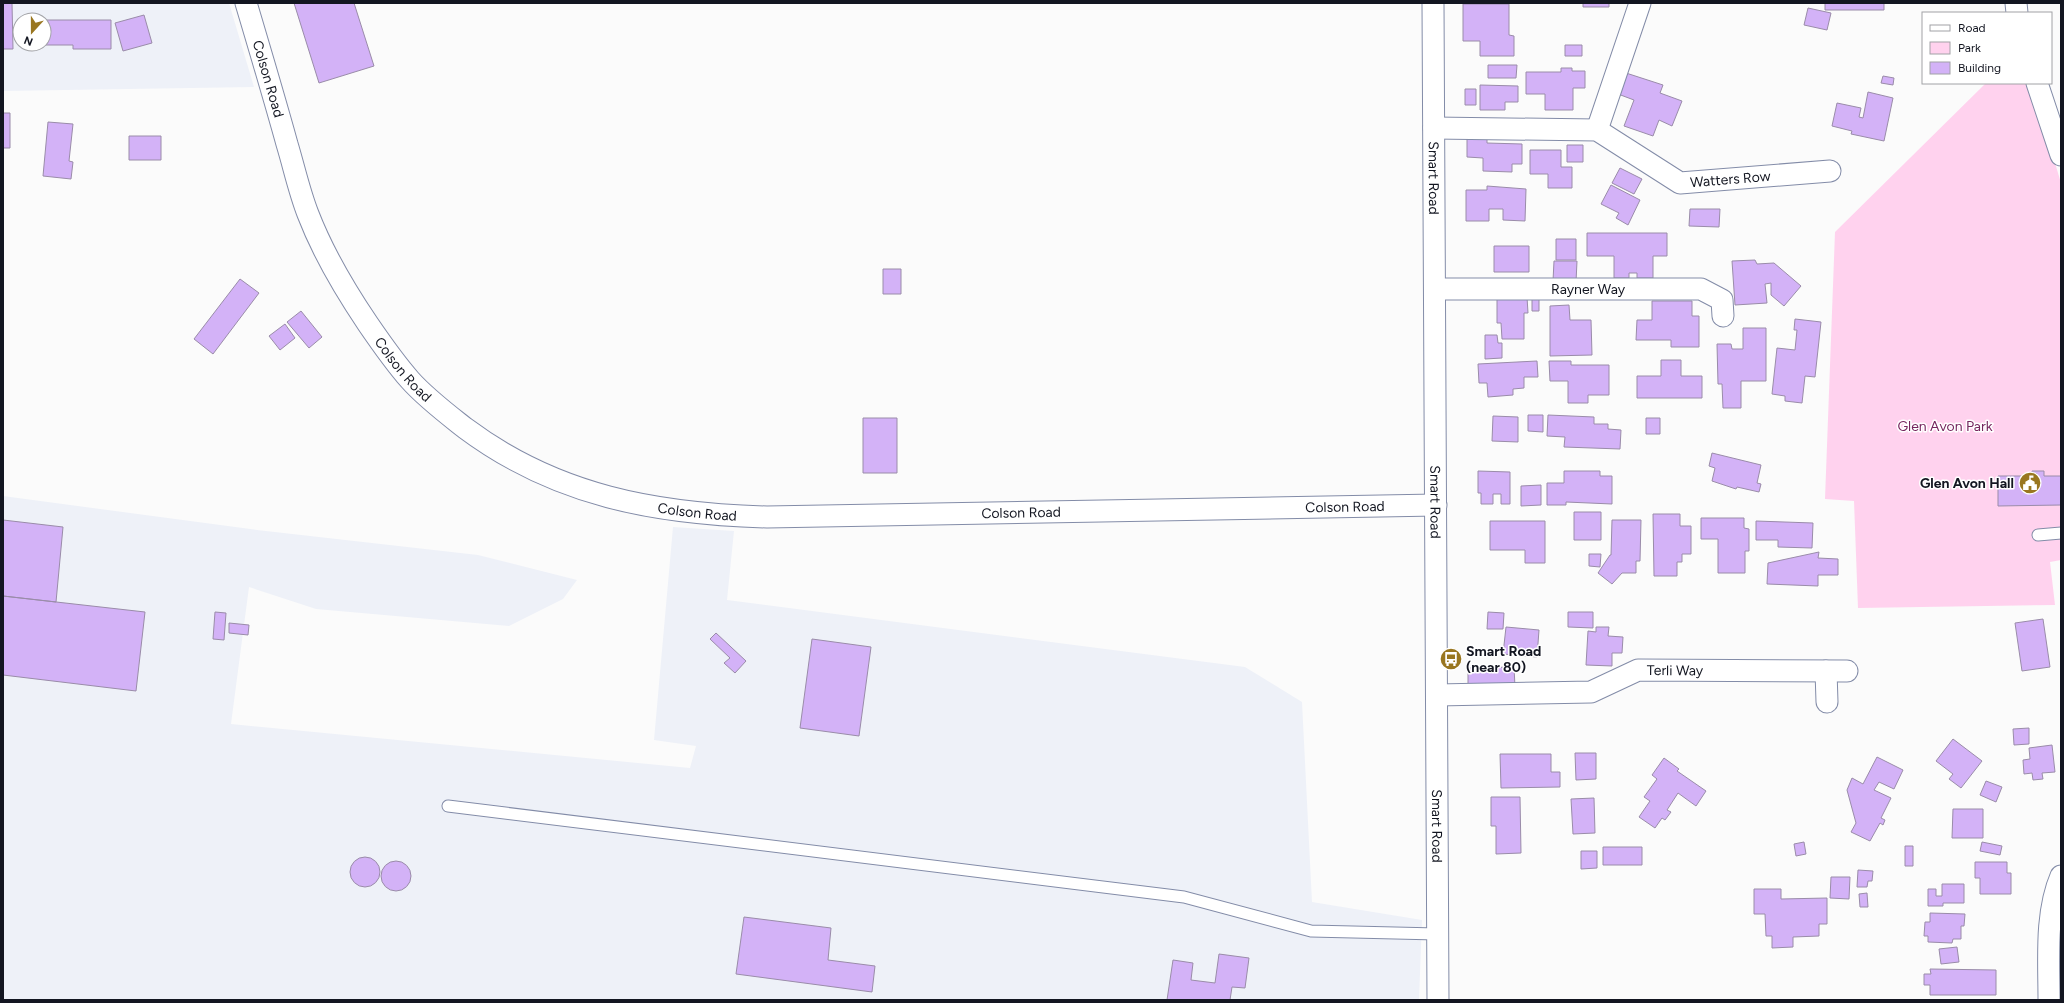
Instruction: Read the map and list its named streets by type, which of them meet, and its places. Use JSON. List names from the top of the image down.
{
  "streets": {
    "street": [
      "Colson Road",
      "Smart Road",
      "Watters Row",
      "Rayner Way",
      "Terli Way"
    ]
  },
  "crossings": [
    ["Colson Road", "Smart Road"],
    ["Smart Road", "Rayner Way"],
    ["Smart Road", "Terli Way"]
  ],
  "parks": ["Glen Avon Park"],
  "places": {
    "public building": ["Glen Avon Hall"],
    "bus stop": ["Smart Road (near 80)"]
  },
  "legend": ["Road", "Park", "Building"],
  "north": "bottom"
}
